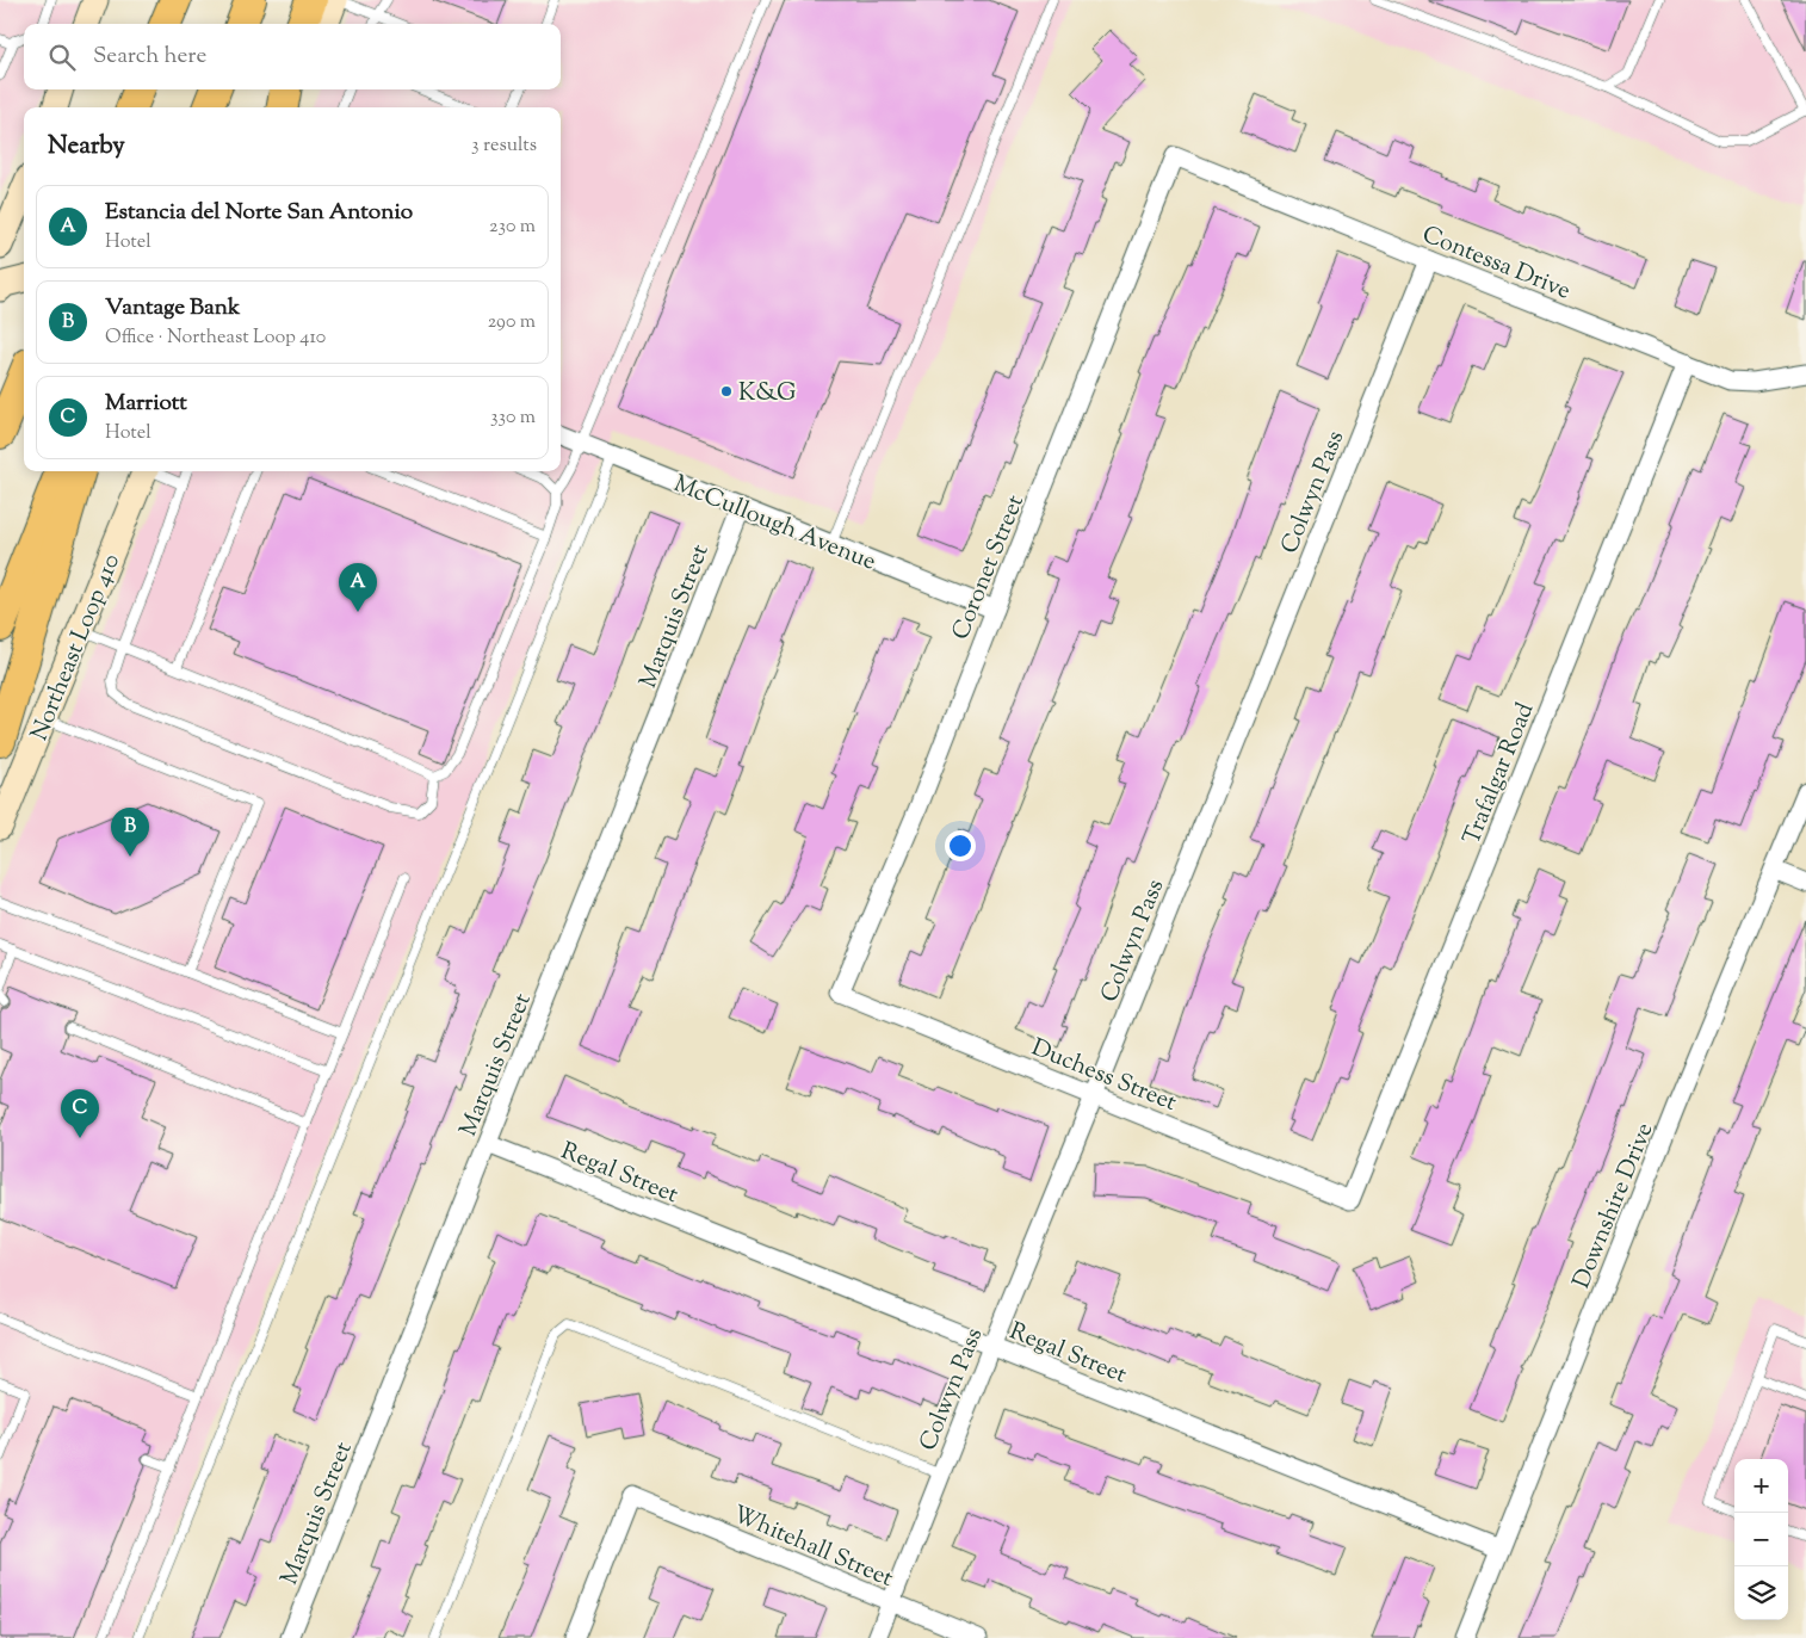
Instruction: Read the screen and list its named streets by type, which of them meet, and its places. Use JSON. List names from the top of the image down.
{
  "streets": {
    "main road": ["Northeast Loop 410"],
    "street": [
      "Contessa Drive",
      "Colwyn Pass",
      "McCullough Avenue",
      "Coronet Street",
      "Marquis Street",
      "Trafalgar Road",
      "Duchess Street",
      "Regal Street",
      "Downshire Drive",
      "Whitehall Street"
    ]
  },
  "crossings": [
    ["Contessa Drive", "Colwyn Pass"],
    ["Contessa Drive", "Coronet Street"],
    ["Contessa Drive", "Trafalgar Road"],
    ["Colwyn Pass", "Duchess Street"],
    ["Colwyn Pass", "Regal Street"],
    ["Colwyn Pass", "Whitehall Street"],
    ["McCullough Avenue", "Coronet Street"],
    ["McCullough Avenue", "Marquis Street"],
    ["Coronet Street", "Duchess Street"],
    ["Marquis Street", "Regal Street"],
    ["Trafalgar Road", "Duchess Street"],
    ["Regal Street", "Downshire Drive"]
  ],
  "places": ["K&G"],
  "page": {
    "search": "Search here",
    "heading": ["Nearby", "3 results"],
    "list": [
      {
        "mark": "A",
        "name": "Estancia del Norte San Antonio",
        "note": "Hotel",
        "value": "230 m"
      },
      {
        "mark": "B",
        "name": "Vantage Bank",
        "note": "Office · Northeast Loop 410",
        "value": "290 m"
      },
      {
        "mark": "C",
        "name": "Marriott",
        "note": "Hotel",
        "value": "330 m"
      }
    ],
    "pins": ["A", "B", "C"],
    "map_buttons": ["+", "−"]
  }
}
